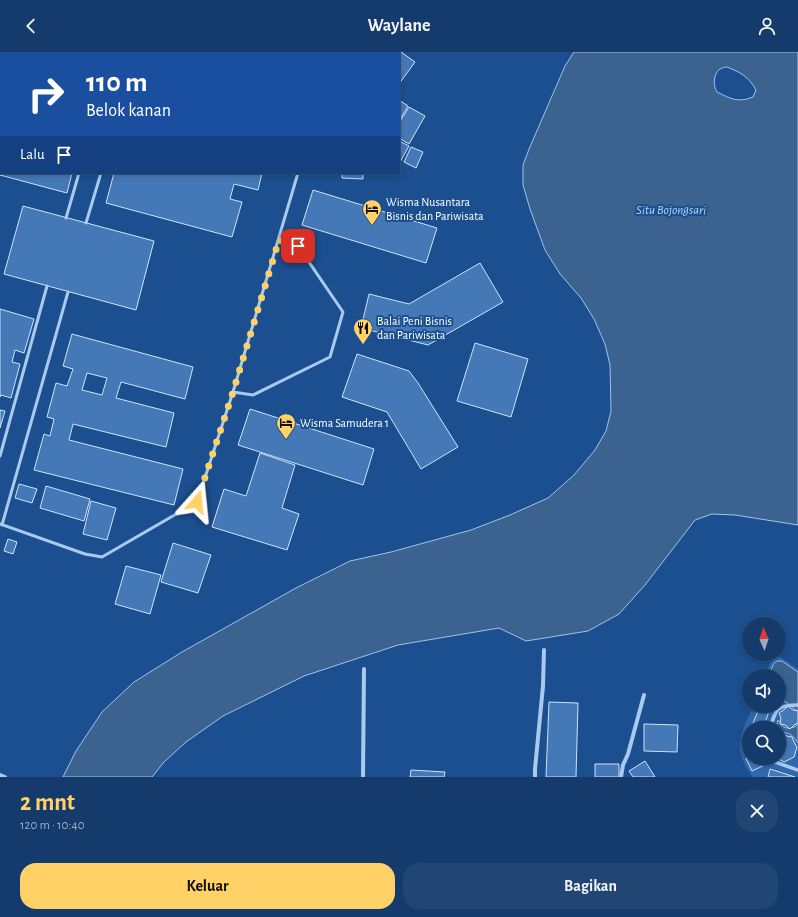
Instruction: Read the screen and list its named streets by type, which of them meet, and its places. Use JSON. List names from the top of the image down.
{
  "water": ["Situ Bojongsari"],
  "places": {
    "hotel": ["Wisma Nusantara Bisnis dan Pariwisata", "Wisma Samudera 1"],
    "restaurant": ["Balai Peni Bisnis dan Pariwisata"]
  },
  "north": "top",
  "page": {
    "header": "Waylane",
    "turn": ["110 m", "Belok kanan"],
    "then": "Lalu",
    "heading": ["2 mnt", "120 m · 10:40"],
    "buttons": ["Keluar", "Bagikan"]
  }
}
